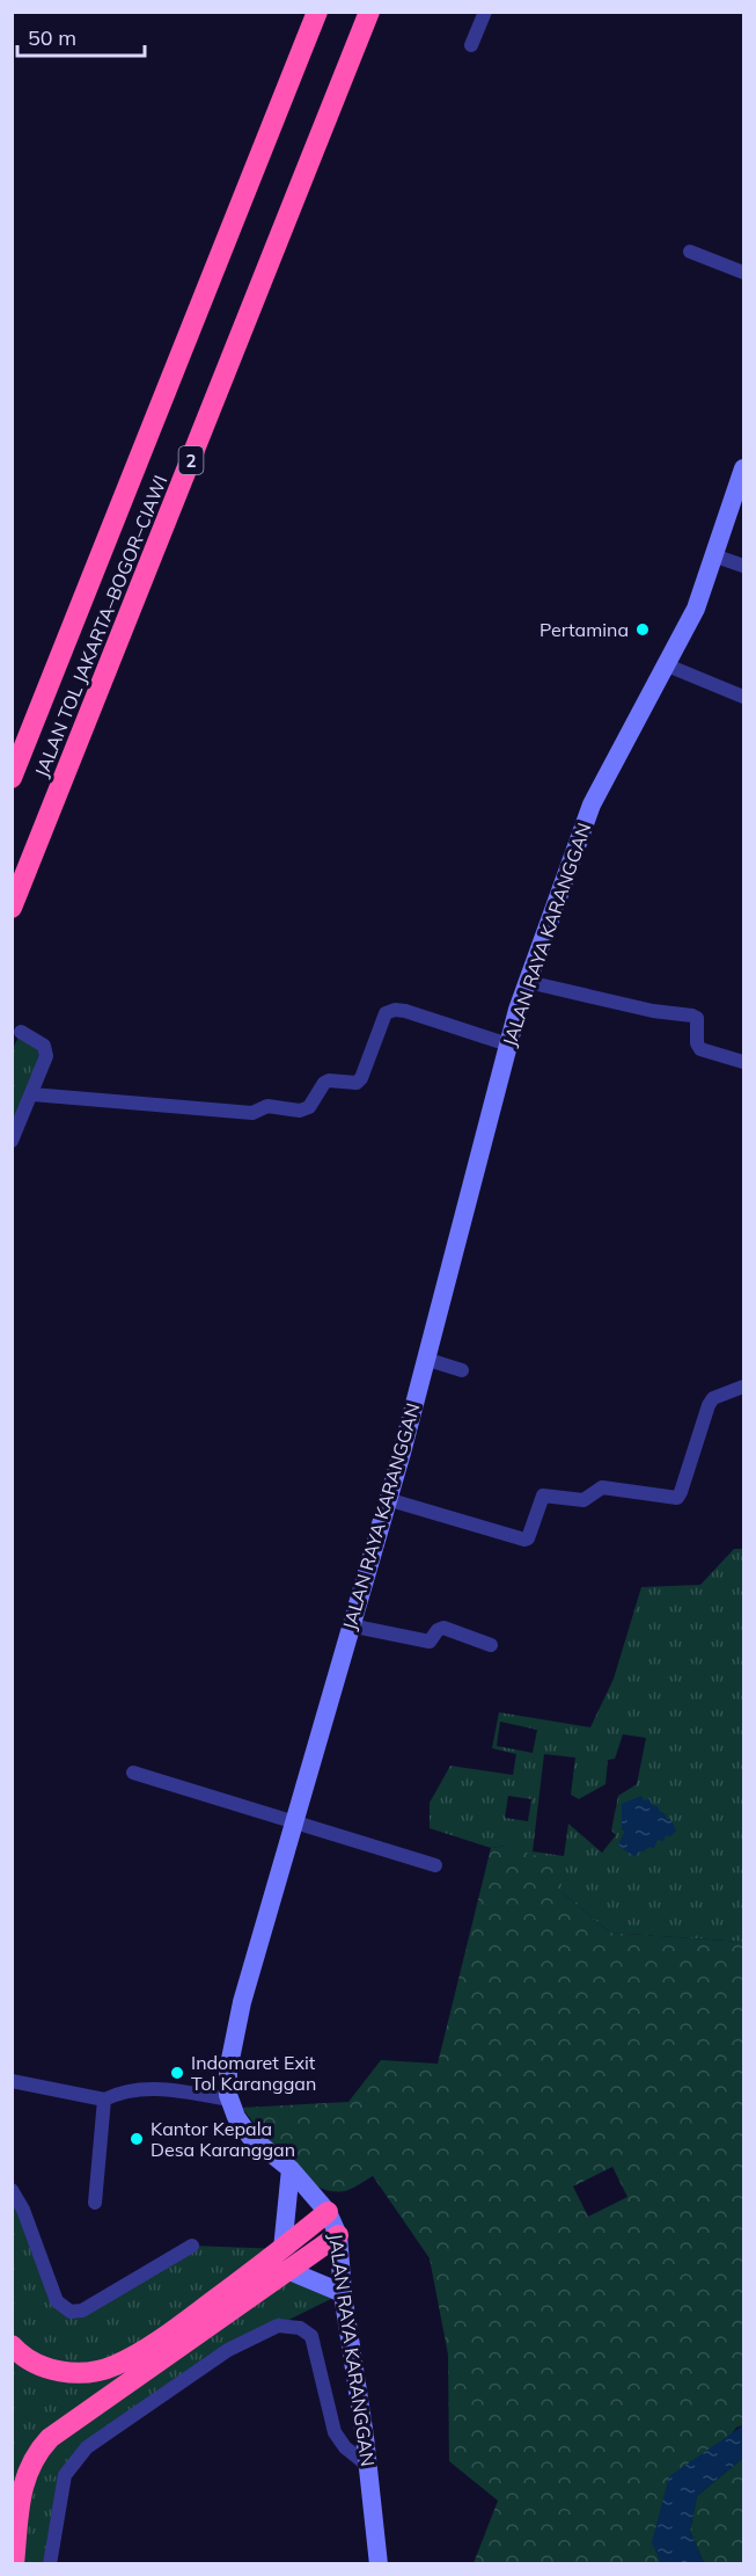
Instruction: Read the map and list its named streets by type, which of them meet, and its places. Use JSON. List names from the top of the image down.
{
  "streets": {
    "highway": ["2", "JALAN TOL JAKARTA–BOGOR–CIAWI"],
    "street": ["JALAN RAYA KARANGGAN"]
  },
  "places": ["Pertamina", "Indomaret Exit Tol Karanggan", "Kantor Kepala Desa Karanggan"],
  "scale_bar": "50 m"
}
